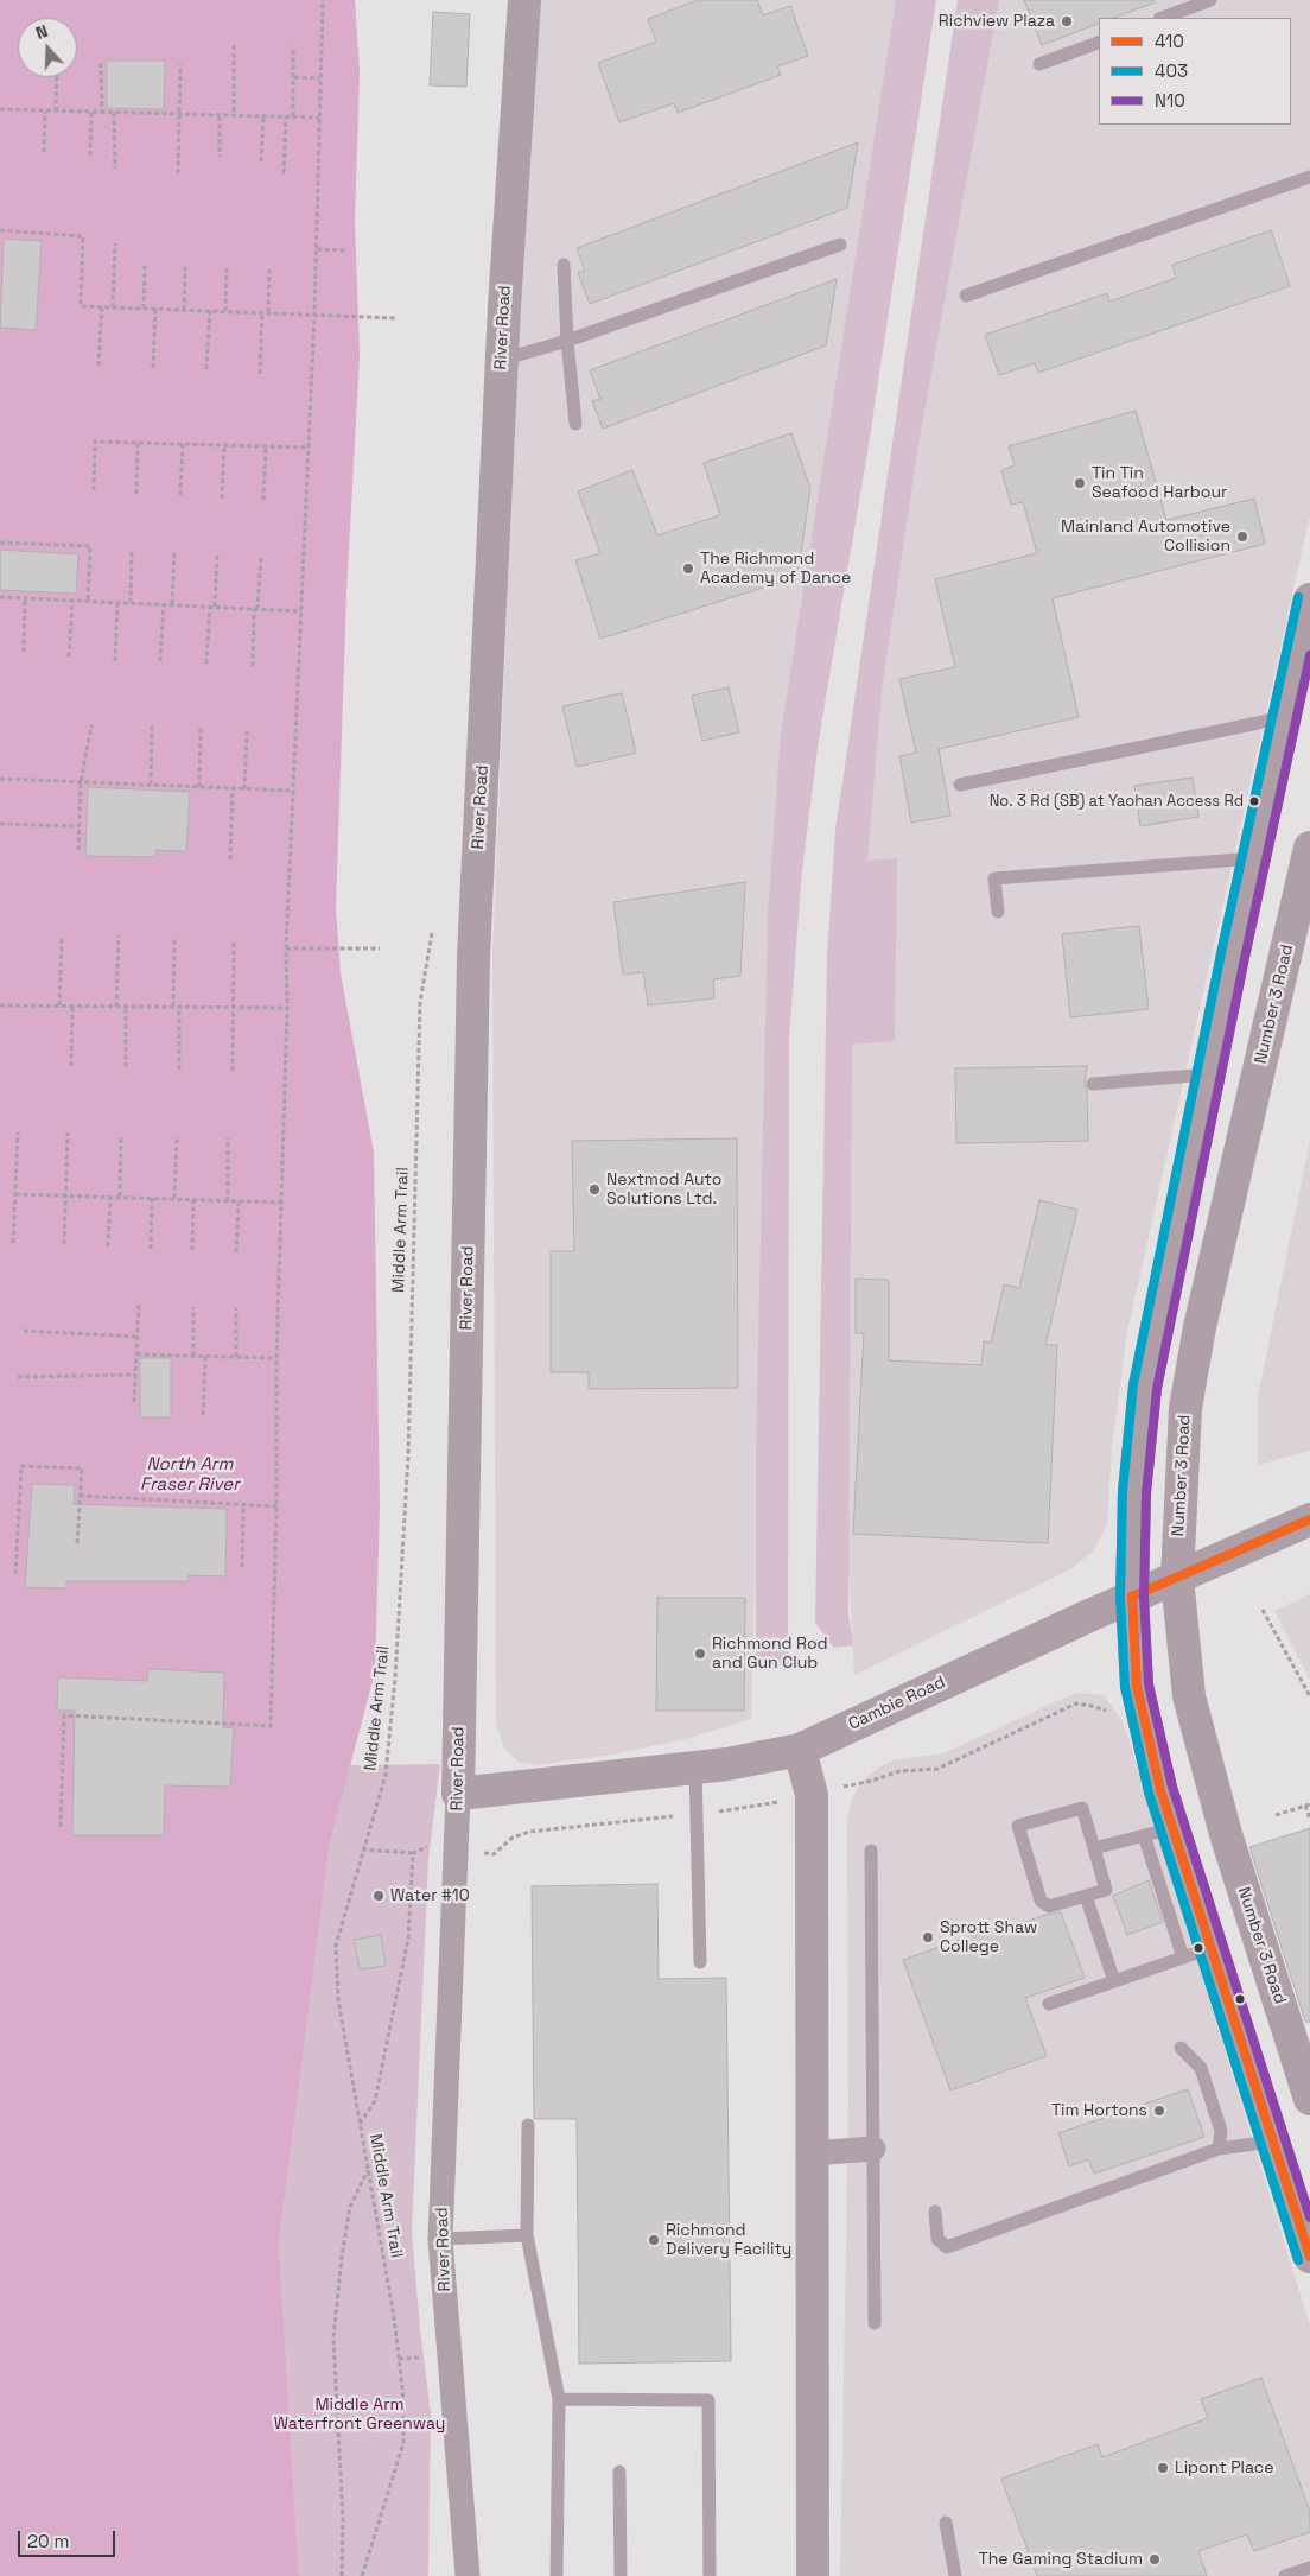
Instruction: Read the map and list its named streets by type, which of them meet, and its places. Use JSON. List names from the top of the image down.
{
  "streets": {
    "street": ["River Road", "Number 3 Road", "Cambie Road"],
    "path": ["Middle Arm Trail"]
  },
  "crossings": [
    ["River Road", "Cambie Road"],
    ["Number 3 Road", "Cambie Road"]
  ],
  "water": ["North Arm Fraser River"],
  "parks": ["Middle Arm Waterfront Greenway"],
  "places": [
    "Richview Plaza",
    "Tin Tin Seafood Harbour",
    "Mainland Automotive Collision",
    "The Richmond Academy of Dance",
    "No. 3 Rd (SB) at Yaohan Access Rd",
    "Nextmod Auto Solutions Ltd.",
    "Richmond Rod and Gun Club",
    "Water #10",
    "Sprott Shaw College",
    "Tim Hortons",
    "Richmond Delivery Facility",
    "Lipont Place",
    "The Gaming Stadium"
  ],
  "lines": ["transit line 403", "transit line N10", "transit line 410"],
  "legend": ["410", "403", "N10"],
  "scale_bar": "20 m",
  "north": "top"
}
